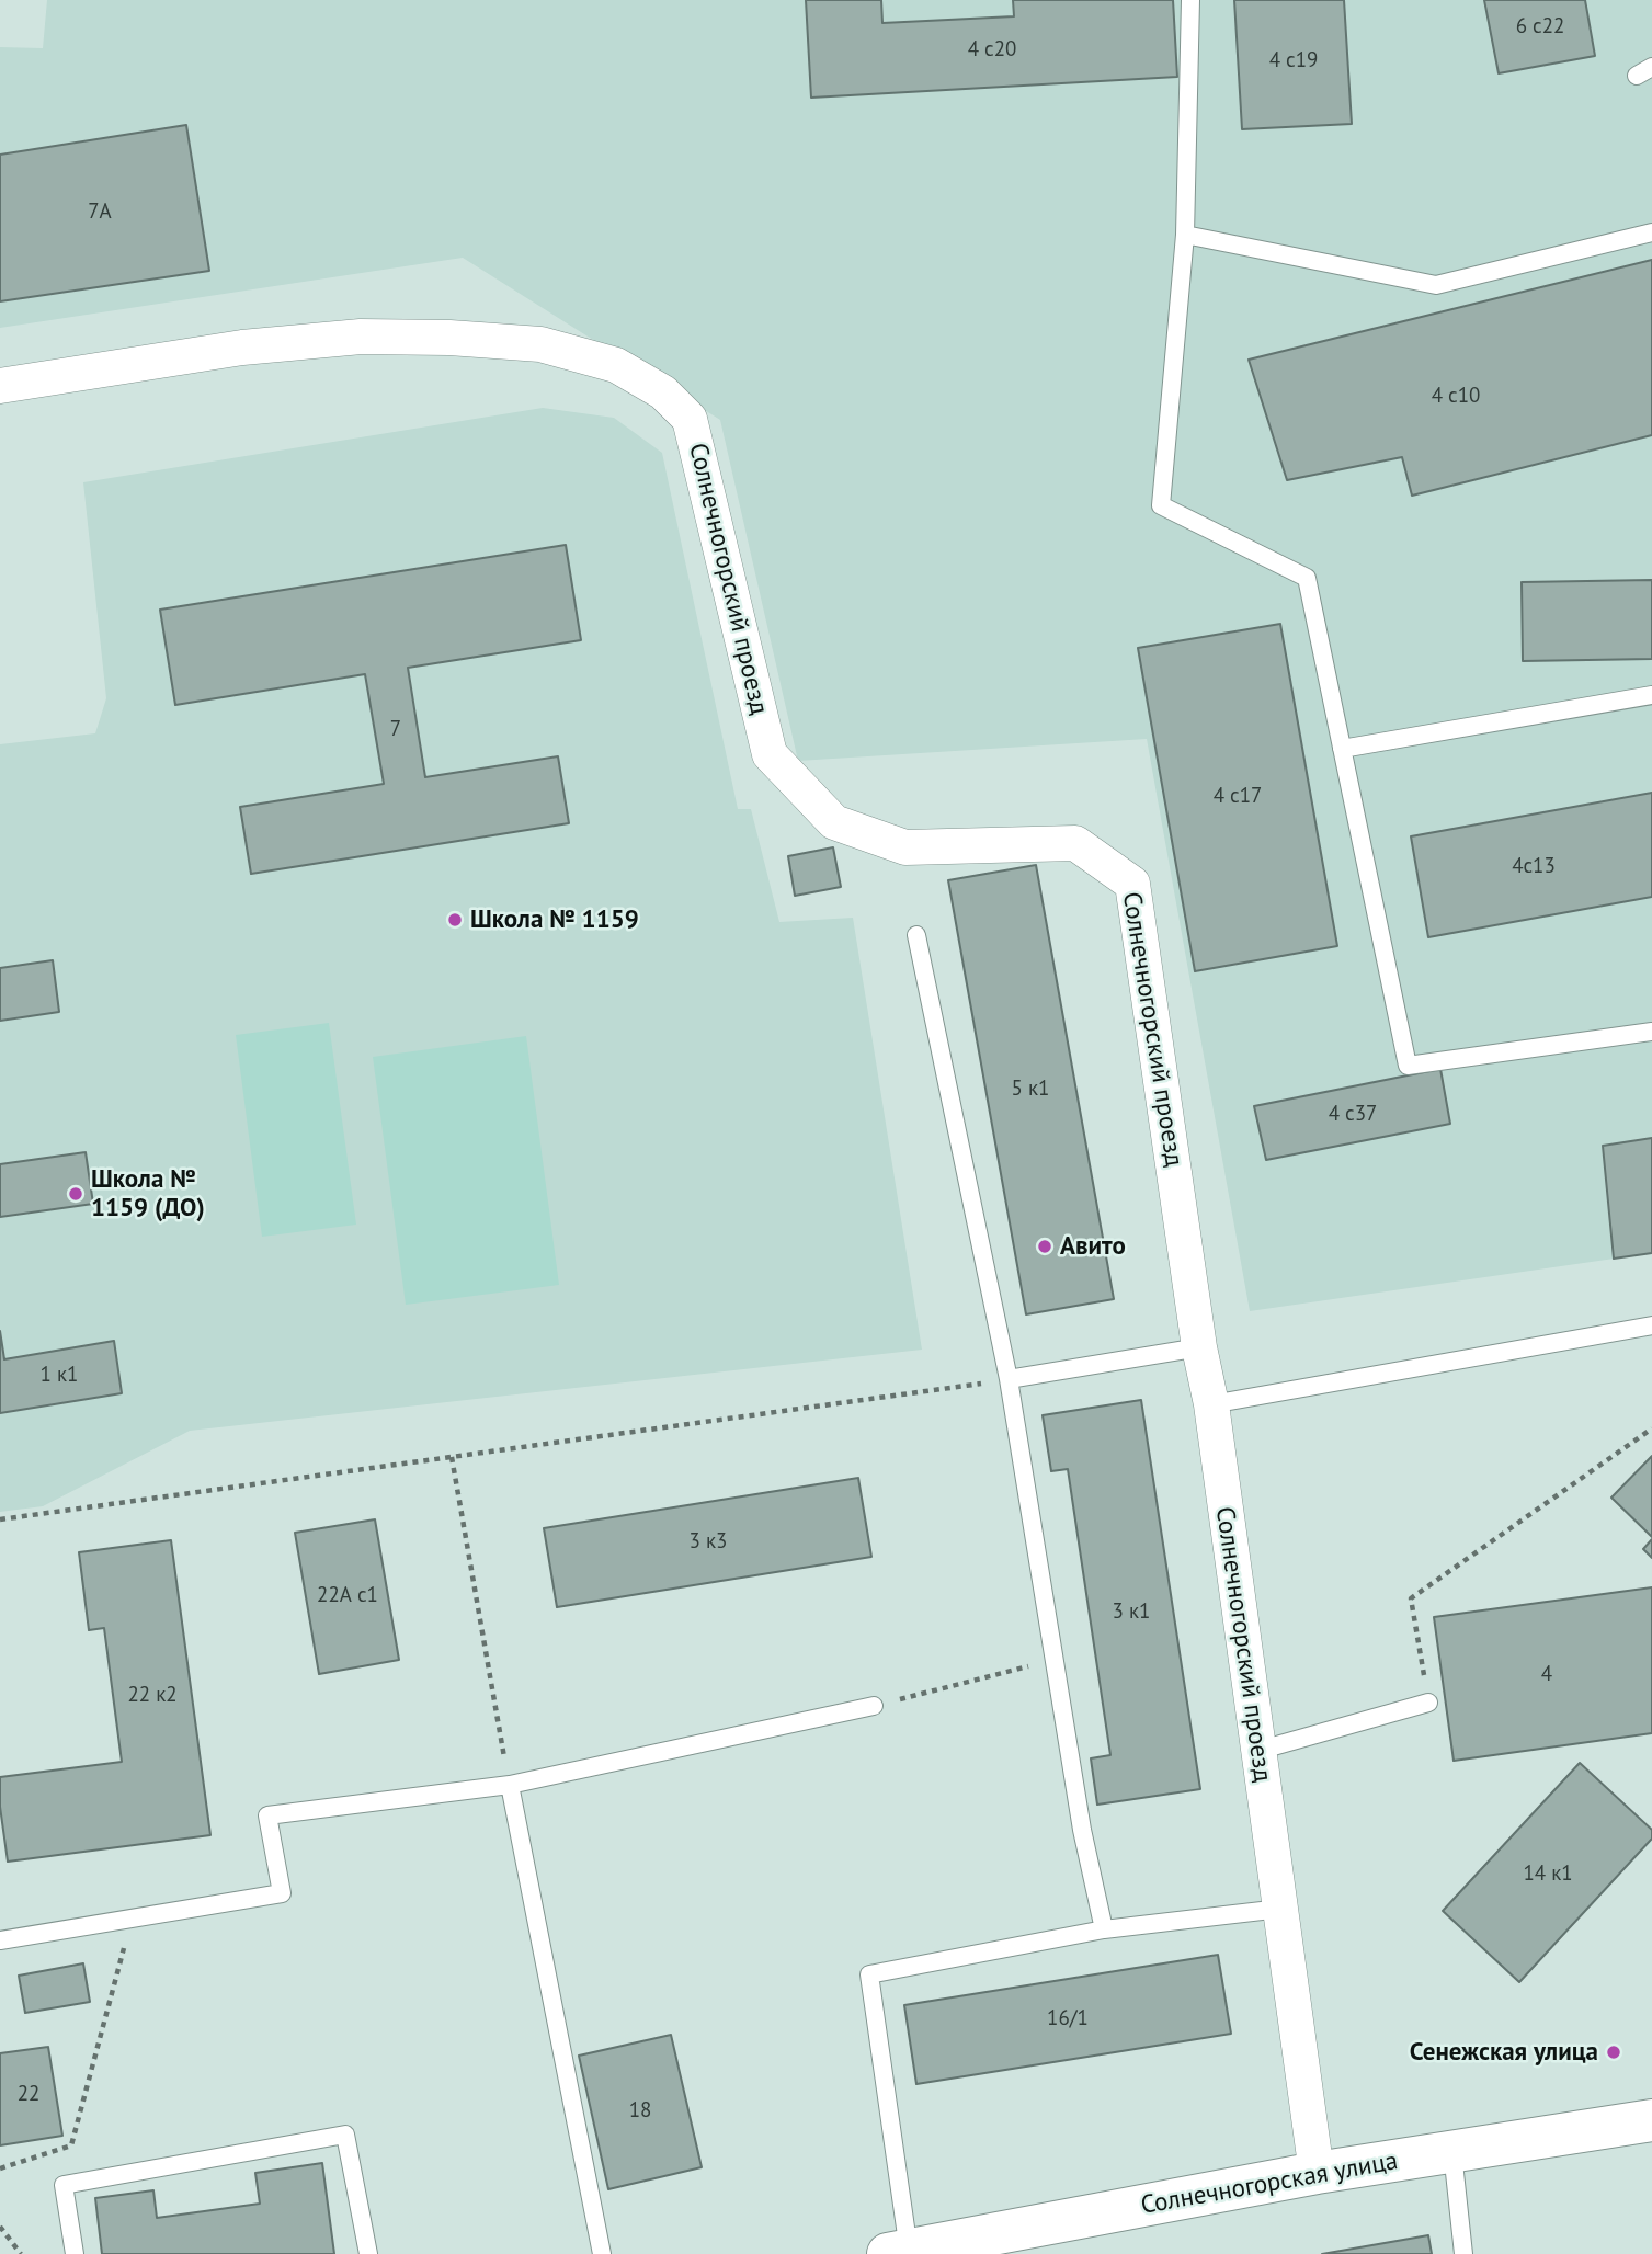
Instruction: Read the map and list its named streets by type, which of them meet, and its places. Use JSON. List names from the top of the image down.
{
  "streets": {
    "street": ["Солнечногорский проезд", "Солнечногорская улица"]
  },
  "crossings": [
    ["Солнечногорский проезд", "Солнечногорская улица"]
  ],
  "places": [
    "Школа № 1159",
    "Школа № 1159 (ДО)",
    "Авито",
    "Сенежская улица"
  ],
  "house_numbers": [
    "6 с22",
    "4 с20",
    "4 с19",
    "7А",
    "4 с10",
    "7",
    "4 с17",
    "4с13",
    "5 к1",
    "4 с37",
    "1 к1",
    "3 к3",
    "22А с1",
    "3 к1",
    "4",
    "22 к2",
    "14 к1",
    "16/1",
    "22",
    "18"
  ]
}
